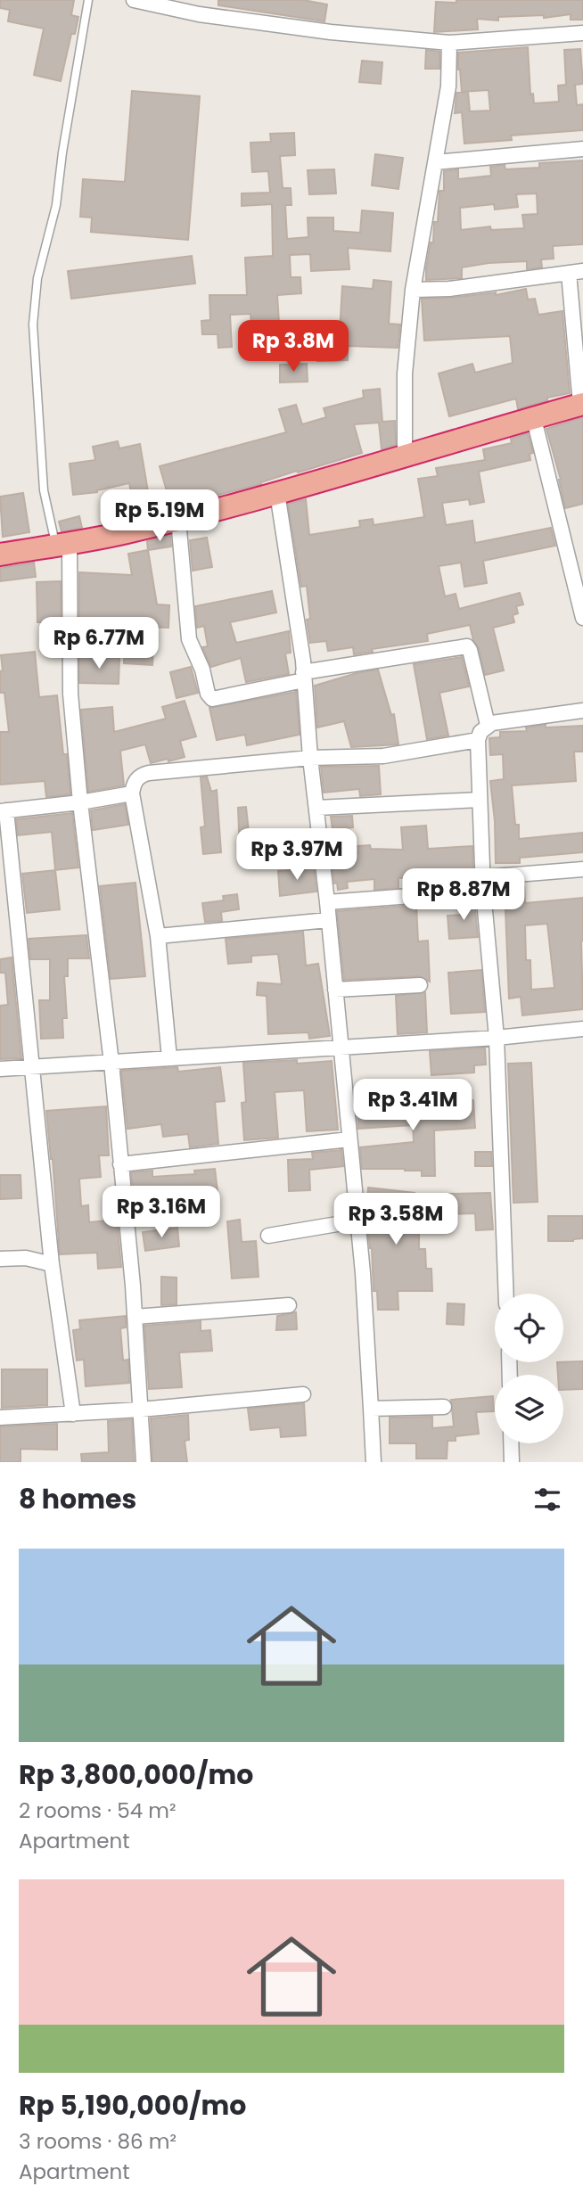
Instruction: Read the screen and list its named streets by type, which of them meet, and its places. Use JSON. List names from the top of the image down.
{
  "page": {
    "price": [
      "Rp 3.8M",
      "Rp 5.19M",
      "Rp 6.77M",
      "Rp 3.97M",
      "Rp 8.87M",
      "Rp 3.41M",
      "Rp 3.16M",
      "Rp 3.58M"
    ],
    "heading": "8 homes",
    "list": [
      {
        "name": "Rp 3,800,000/mo",
        "note": "2 rooms · 54 m² · Apartment"
      },
      {
        "name": "Rp 5,190,000/mo",
        "note": "3 rooms · 86 m² · Apartment"
      }
    ]
  }
}
